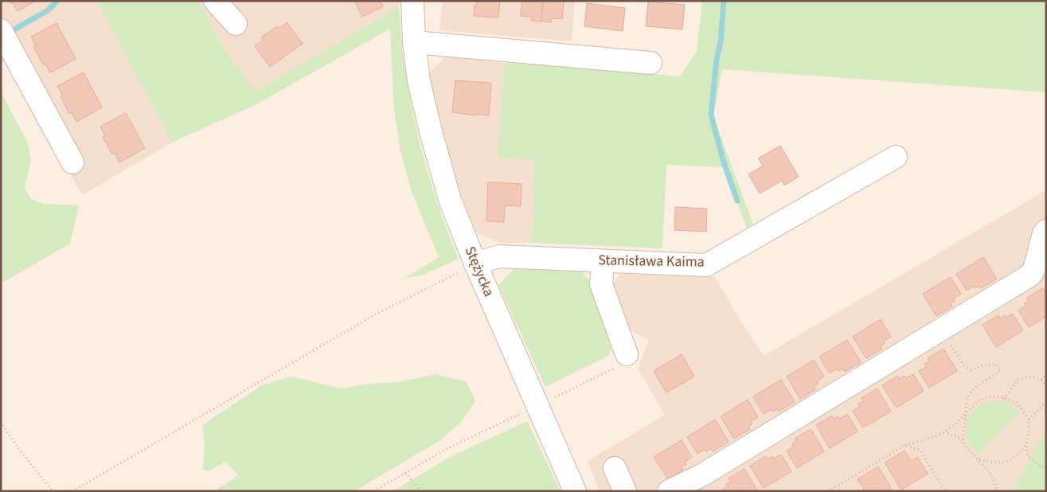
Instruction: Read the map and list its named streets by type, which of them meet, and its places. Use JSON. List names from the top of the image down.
{
  "streets": {
    "street": ["Stanisława Kaima", "Stężycka"]
  },
  "crossings": [
    ["Stanisława Kaima", "Stężycka"]
  ]
}
